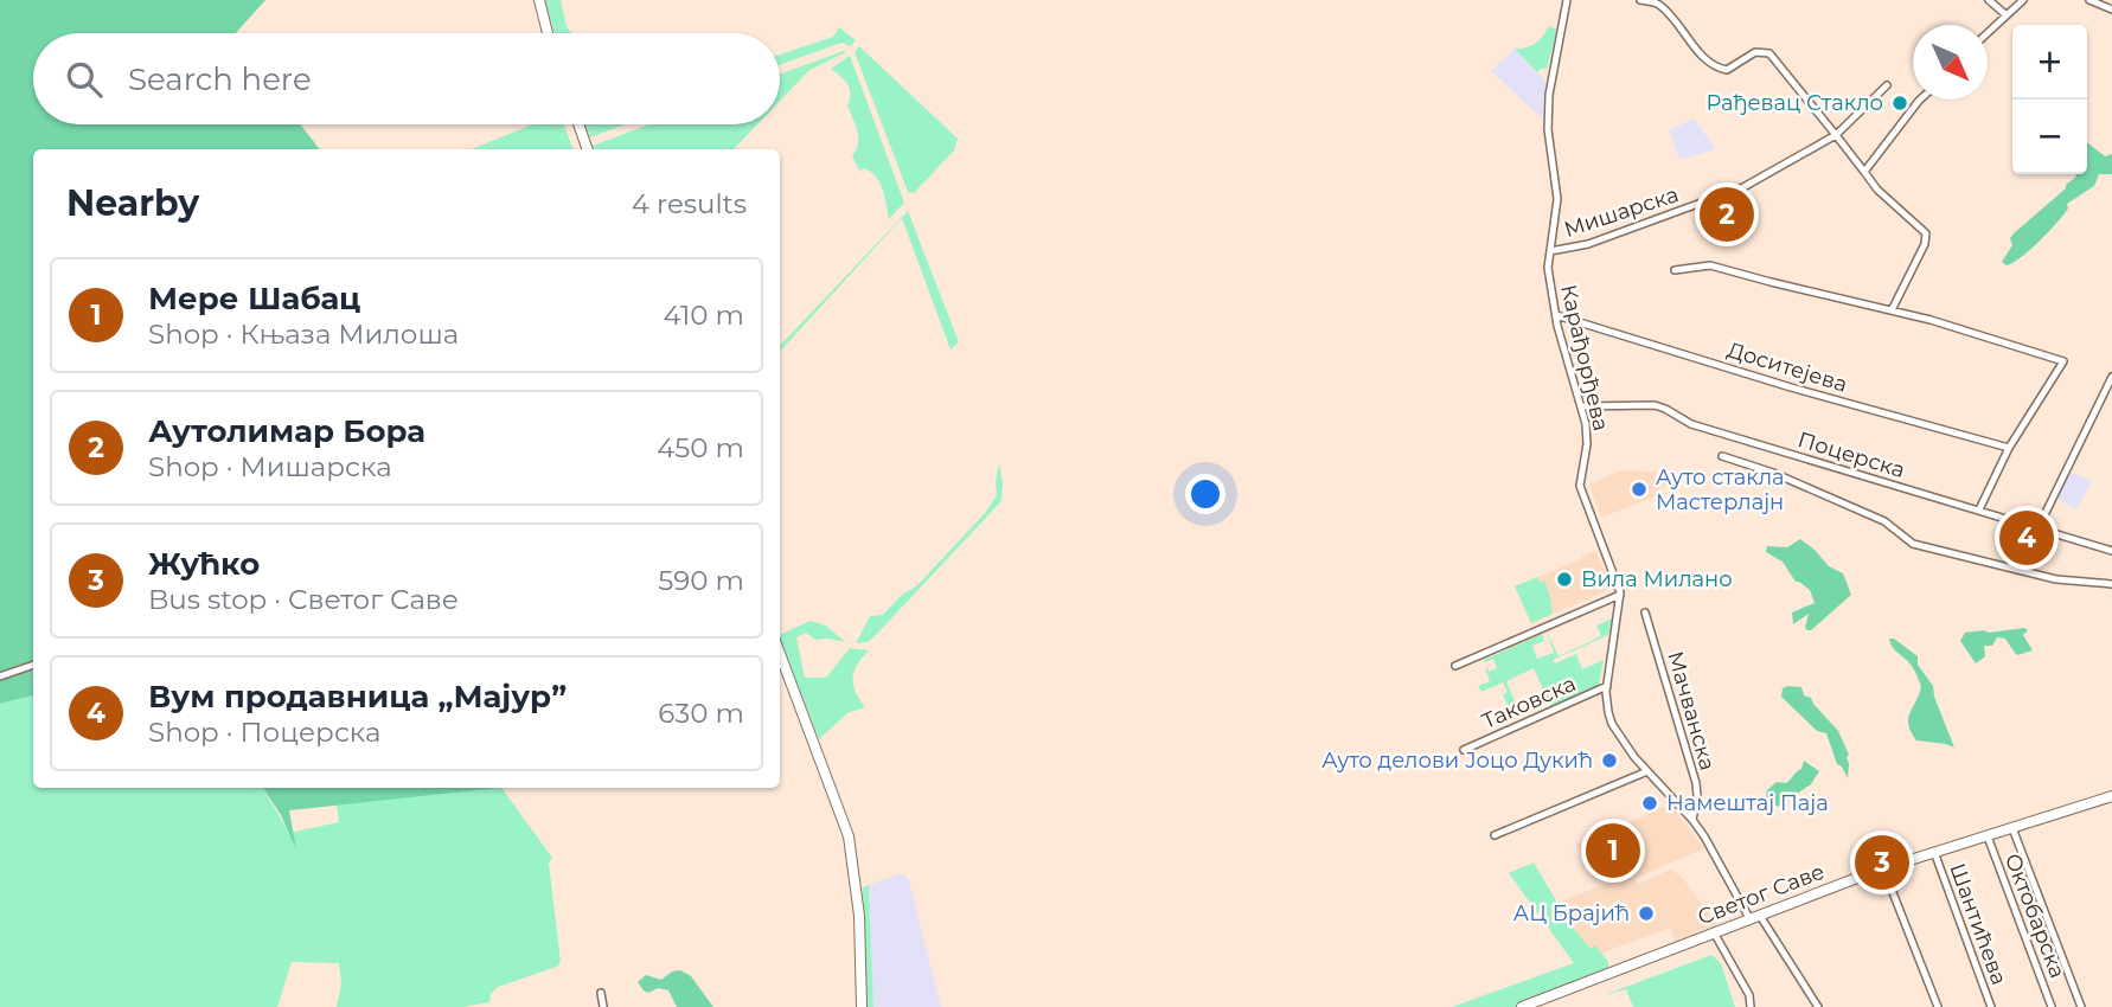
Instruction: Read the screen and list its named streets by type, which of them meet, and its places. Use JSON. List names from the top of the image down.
{
  "streets": {
    "street": [
      "Мишарска",
      "Карађорђева",
      "Доситејева",
      "Поцерска",
      "Таковска",
      "Мачванска",
      "Светог Саве",
      "Октобарска",
      "Шантићева"
    ]
  },
  "crossings": [
    ["Мишарска", "Карађорђева"],
    ["Карађорђева", "Доситејева"],
    ["Карађорђева", "Поцерска"],
    ["Карађорђева", "Таковска"],
    ["Карађорђева", "Мачванска"],
    ["Карађорђева", "Светог Саве"],
    ["Светог Саве", "Октобарска"],
    ["Светог Саве", "Шантићева"]
  ],
  "places": [
    "Рађевац Стакло",
    "Ауто стакла Мастерлајн",
    "Вила Милано",
    "Ауто делови Јоцо Дукић",
    "Намештај Паја",
    "АЦ Брајић"
  ],
  "north": "bottom right",
  "page": {
    "map_buttons": ["+", "−"],
    "search": "Search here",
    "heading": ["Nearby", "4 results"],
    "pins": [
      "2",
      "4",
      "1",
      "3"
    ],
    "list": [
      {
        "mark": "1",
        "name": "Мере Шабац",
        "note": "Shop · Књаза Милоша",
        "value": "410 m"
      },
      {
        "mark": "2",
        "name": "Аутолимар Бора",
        "note": "Shop · Мишарска",
        "value": "450 m"
      },
      {
        "mark": "3",
        "name": "Жућко",
        "note": "Bus stop · Светог Саве",
        "value": "590 m"
      },
      {
        "mark": "4",
        "name": "Вум продавница „Мајур”",
        "note": "Shop · Поцерска",
        "value": "630 m"
      }
    ]
  }
}
